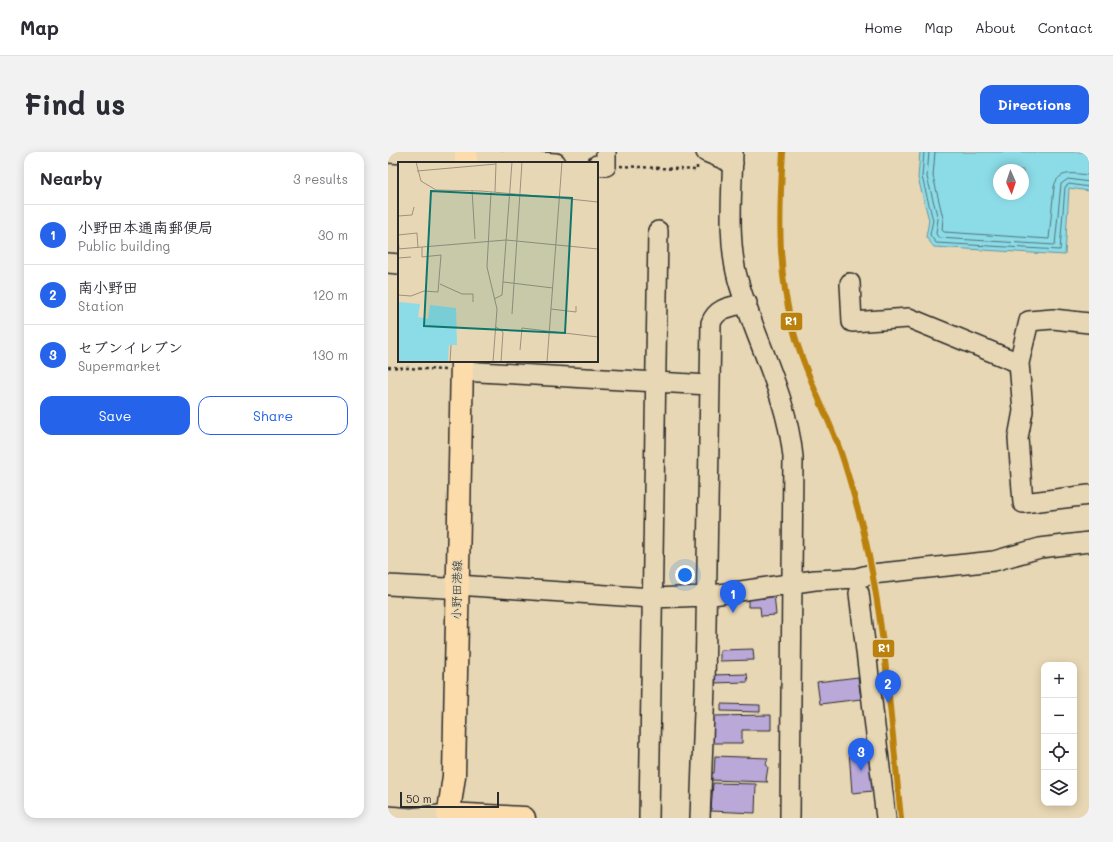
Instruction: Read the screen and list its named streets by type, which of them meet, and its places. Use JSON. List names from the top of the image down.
{
  "streets": {
    "main road": ["小野田港線"]
  },
  "lines": ["transit line R1"],
  "scale_bar": "50 m",
  "north": "bottom",
  "page": {
    "header": "Map",
    "nav": [
      "Home",
      "Map",
      "About",
      "Contact"
    ],
    "buttons": [
      "Directions",
      ["Save", "Share"]
    ],
    "title": "Find us",
    "heading": ["Nearby", "3 results"],
    "list": [
      {
        "mark": "1",
        "name": "小野田本通南郵便局",
        "note": "Public building",
        "value": "30 m"
      },
      {
        "mark": "2",
        "name": "南小野田",
        "note": "Station",
        "value": "120 m"
      },
      {
        "mark": "3",
        "name": "セブンイレブン",
        "note": "Supermarket",
        "value": "130 m"
      }
    ],
    "pins": ["1", "2", "3"],
    "map_buttons": ["+", "−"],
    "scale": "50 m"
  }
}
